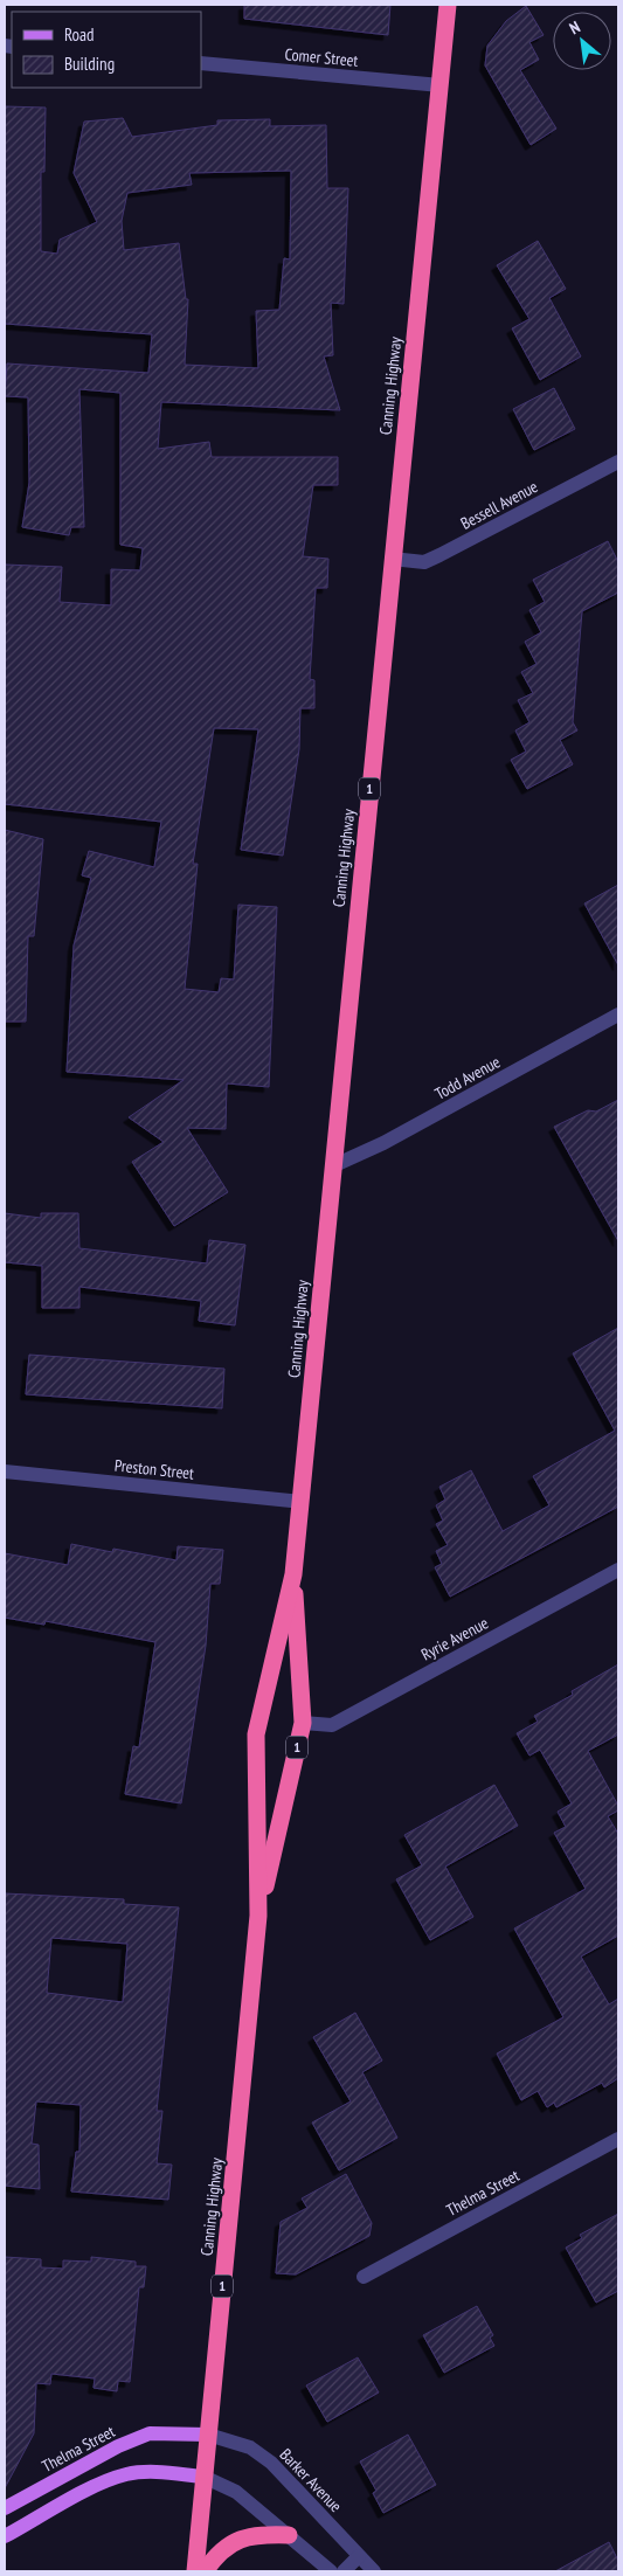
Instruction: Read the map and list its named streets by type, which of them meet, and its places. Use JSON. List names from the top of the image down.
{
  "streets": {
    "highway": ["Canning Highway", "1"],
    "main road": ["Thelma Street"],
    "street": [
      "Comer Street",
      "Bessell Avenue",
      "Todd Avenue",
      "Preston Street",
      "Ryrie Avenue",
      "Barker Avenue"
    ]
  },
  "crossings": [
    ["Comer Street", "Canning Highway"],
    ["Canning Highway", "Bessell Avenue"],
    ["Canning Highway", "Todd Avenue"],
    ["Canning Highway", "Preston Street"],
    ["Canning Highway", "Ryrie Avenue"],
    ["Canning Highway", "Thelma Street"],
    ["Canning Highway", "Barker Avenue"],
    ["Thelma Street", "Barker Avenue"]
  ],
  "legend": ["Road", "Building"],
  "north": "top left"
}
